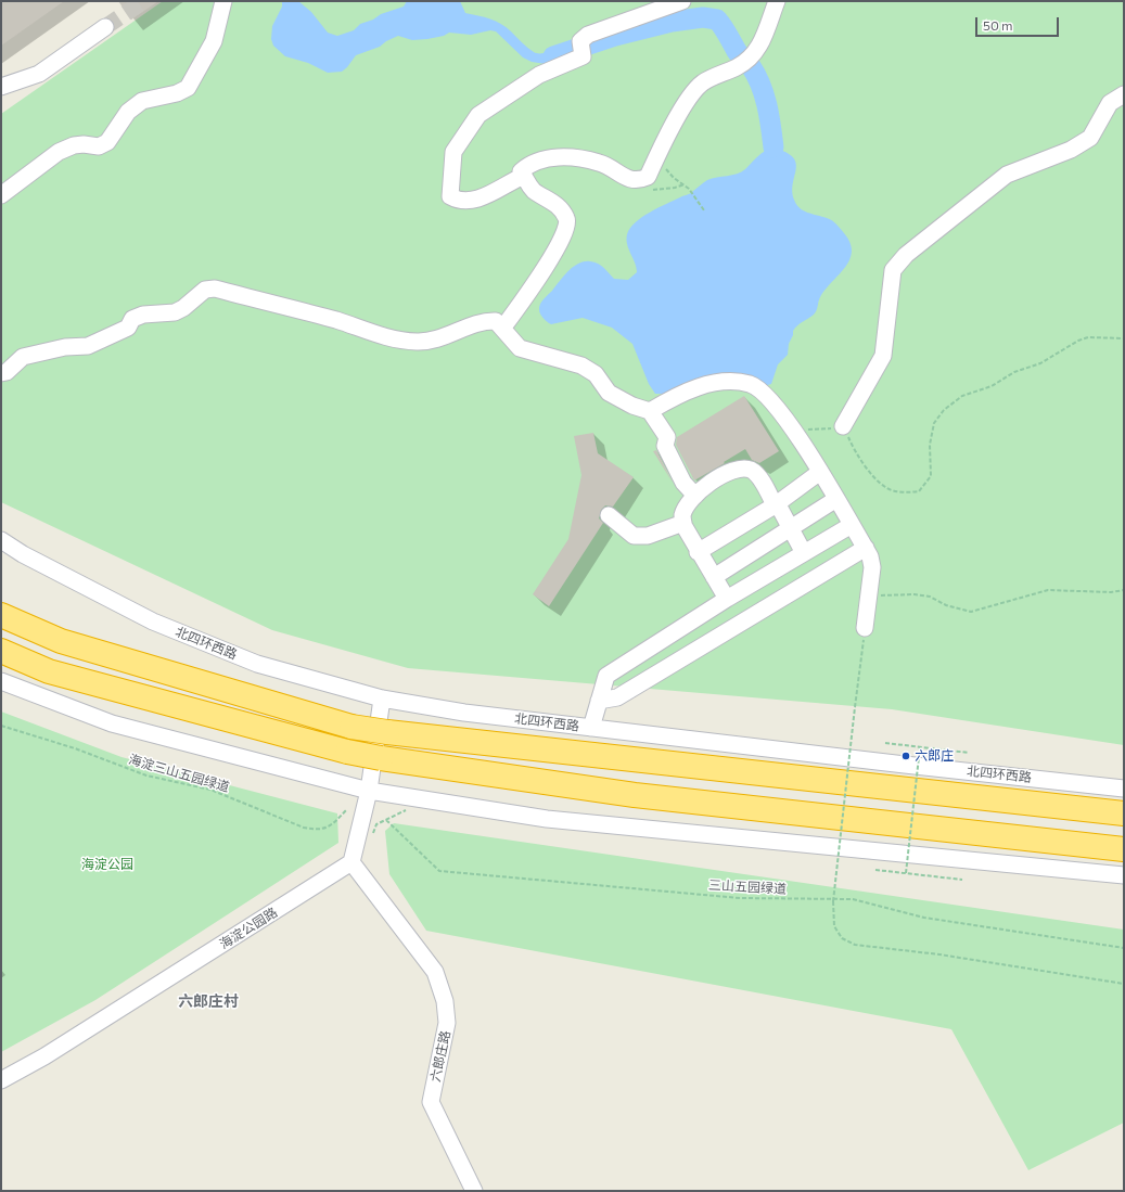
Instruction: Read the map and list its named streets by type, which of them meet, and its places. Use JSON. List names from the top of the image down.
{
  "streets": {
    "highway": ["北四环西路"],
    "street": ["海淀公园路", "六郎庄路"],
    "path": ["海淀三山五园绿道", "三山五园绿道"]
  },
  "crossings": [
    ["海淀公园路", "六郎庄路"]
  ],
  "districts": ["六郎庄村"],
  "parks": ["海淀公园"],
  "places": ["六郎庄"],
  "scale_bar": "50 m"
}
